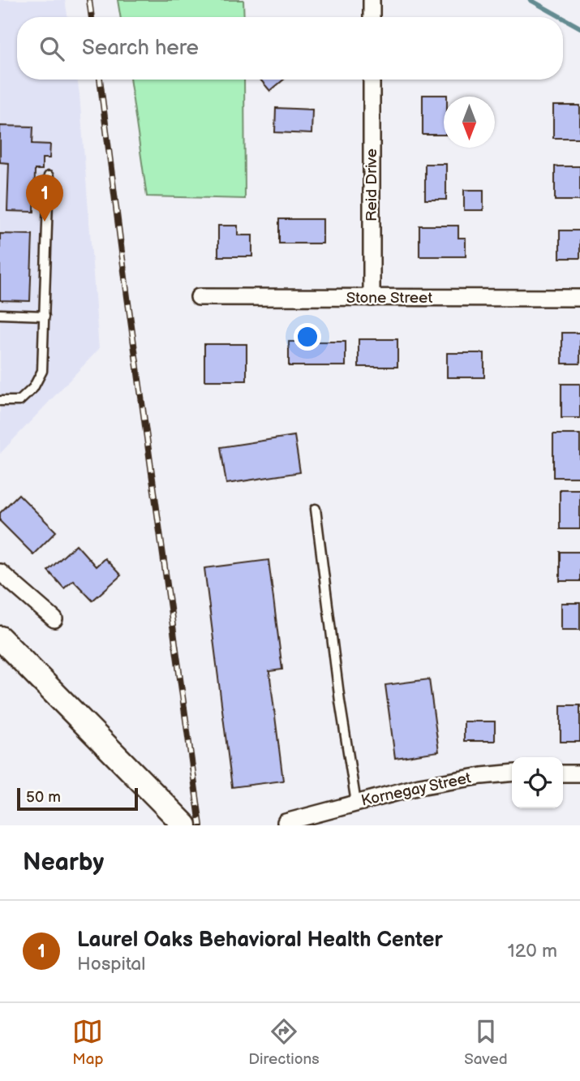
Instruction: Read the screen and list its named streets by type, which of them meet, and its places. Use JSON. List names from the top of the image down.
{
  "streets": {
    "street": ["Reid Drive", "Stone Street", "Kornegay Street"]
  },
  "crossings": [
    ["Reid Drive", "Stone Street"]
  ],
  "scale_bar": "50 m",
  "north": "bottom",
  "page": {
    "search": "Search here",
    "pins": "1",
    "scale": "50 m",
    "heading": "Nearby",
    "list": [
      {
        "mark": "1",
        "name": "Laurel Oaks Behavioral Health Center",
        "note": "Hospital",
        "value": "120 m"
      }
    ],
    "nav": ["Map", "Directions", "Saved"]
  }
}
